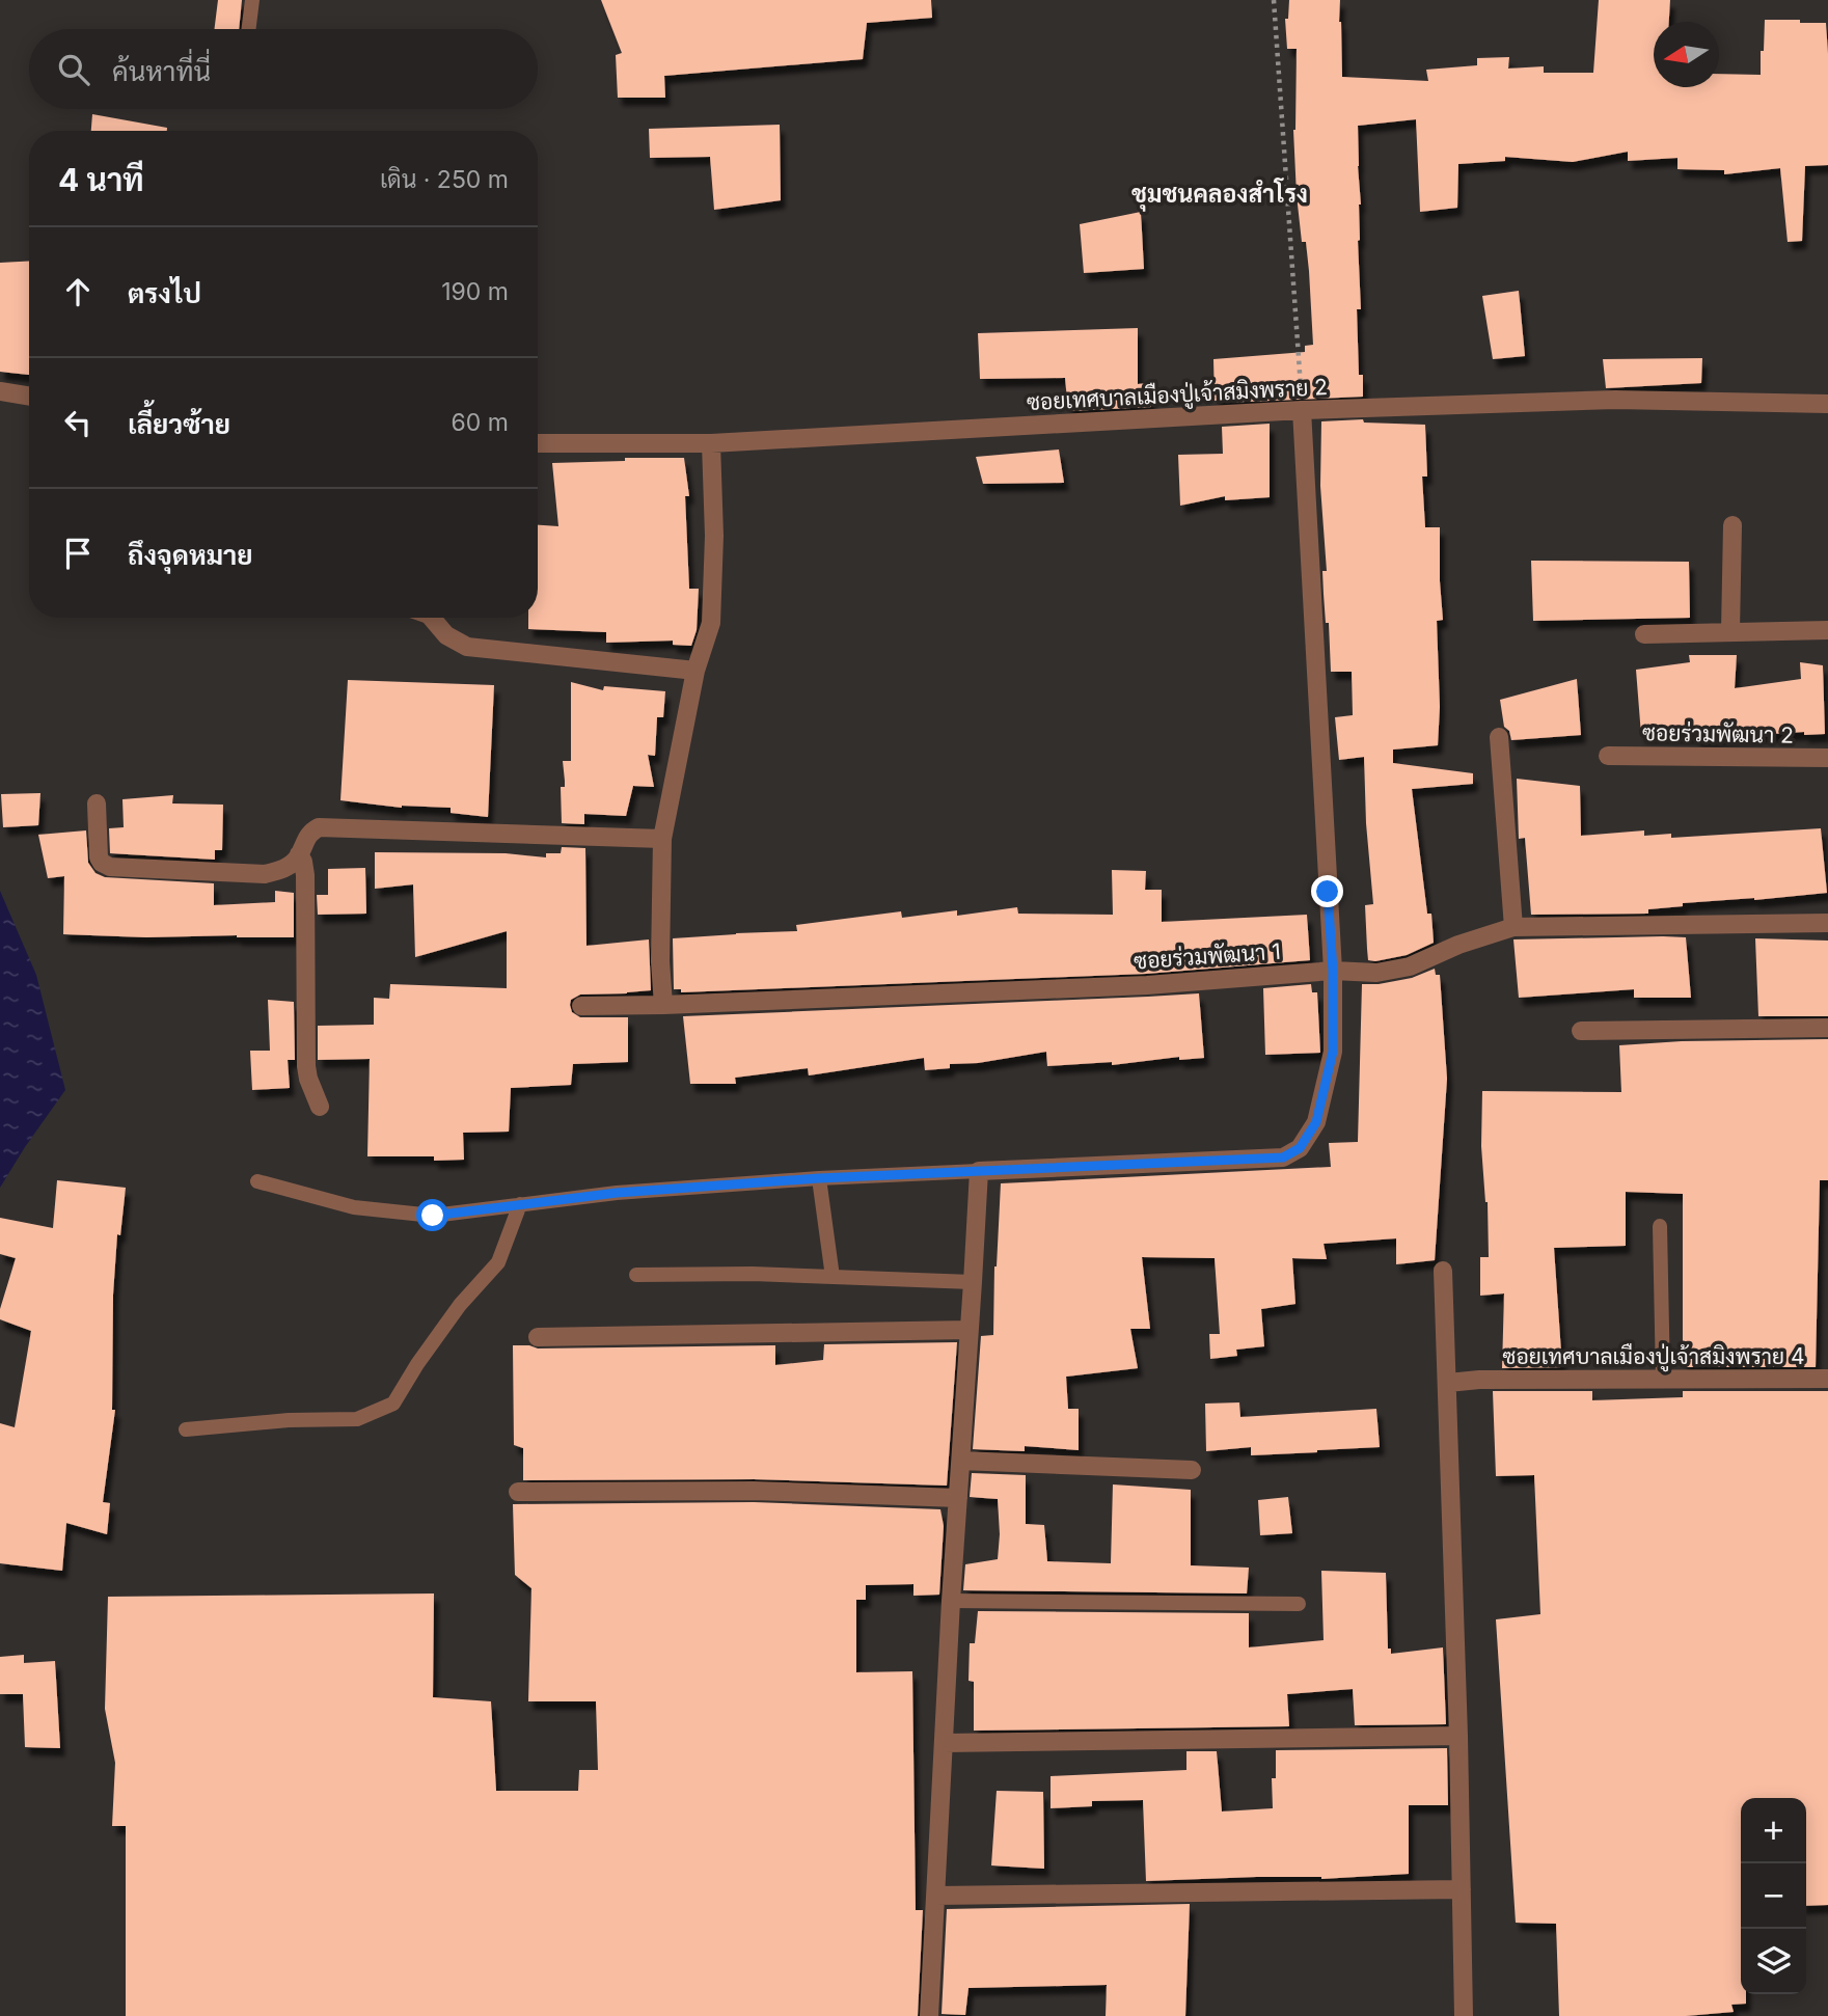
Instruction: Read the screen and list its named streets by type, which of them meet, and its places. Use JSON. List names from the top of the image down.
{
  "streets": {
    "street": [
      "ซอยเทศบาลเมืองปู่เจ้าสมิงพราย 2",
      "ซอยร่วมพัฒนา 2",
      "ซอยร่วมพัฒนา 1",
      "ซอยเทศบาลเมืองปู่เจ้าสมิงพราย 4"
    ]
  },
  "districts": ["ชุมชนคลองสำโรง"],
  "north": "left",
  "page": {
    "search": "ค้นหาที่นี่",
    "heading": ["4 นาที", "เดิน · 250 m"],
    "list": [
      ["ตรงไป", "190 m"],
      ["เลี้ยวซ้าย", "60 m"],
      "ถึงจุดหมาย"
    ],
    "map_buttons": ["+", "−"]
  }
}
